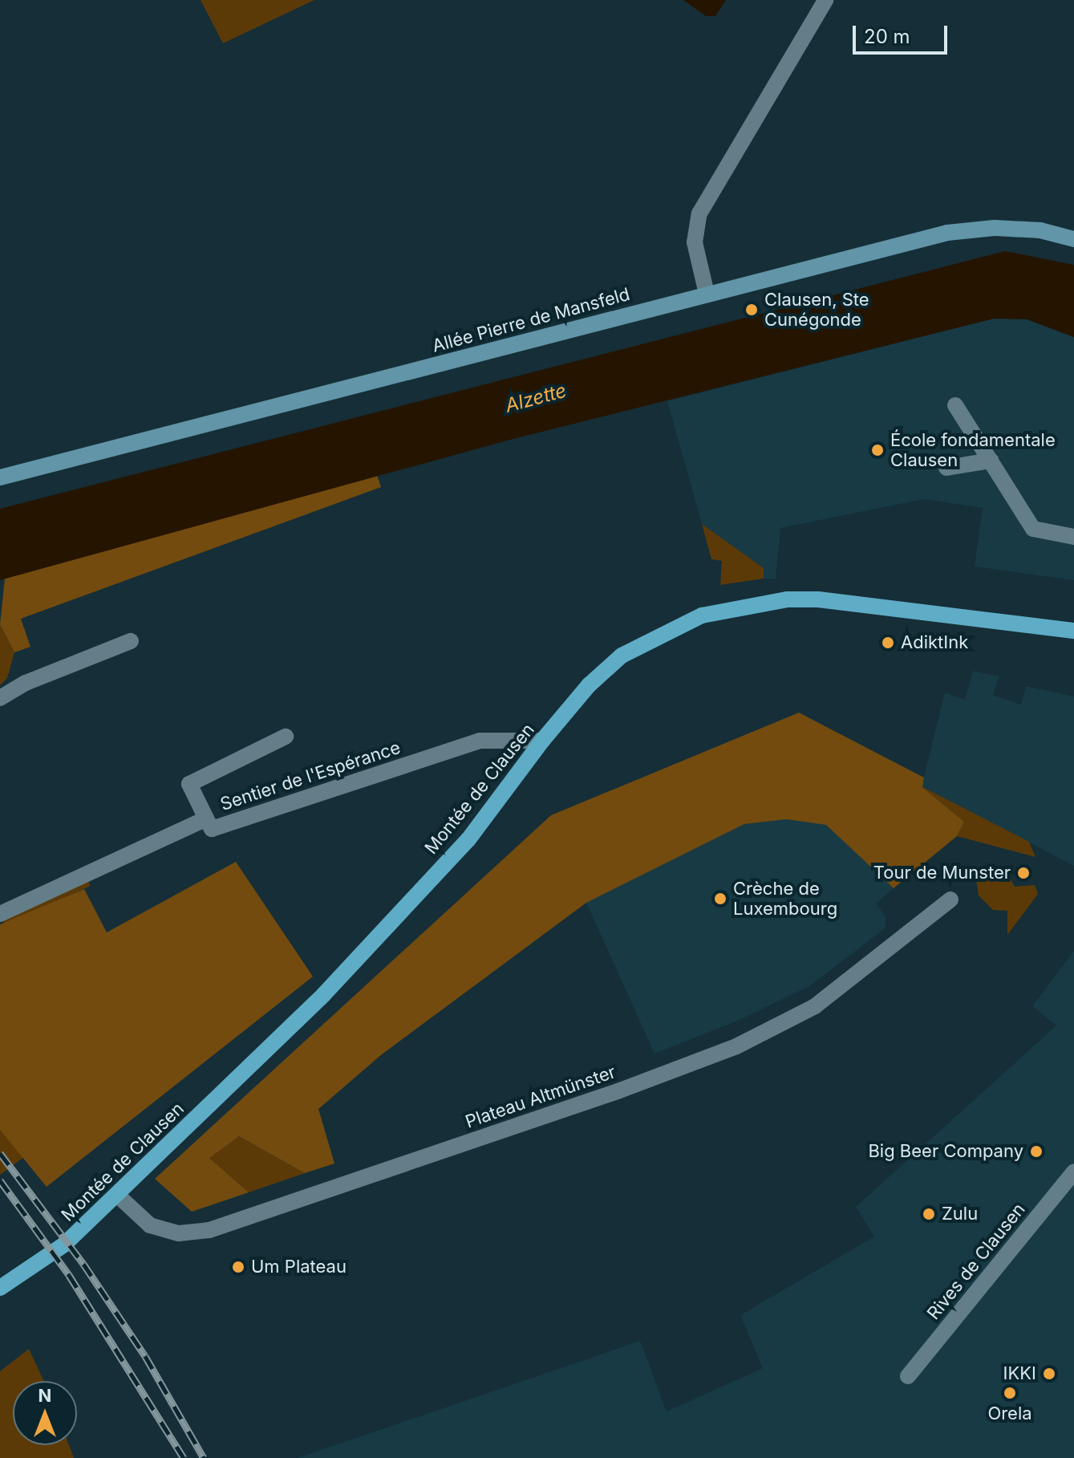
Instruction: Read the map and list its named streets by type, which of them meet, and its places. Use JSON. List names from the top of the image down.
{
  "streets": {
    "main road": ["Allée Pierre de Mansfeld", "Montée de Clausen"],
    "street": ["Sentier de l'Espérance", "Plateau Altmünster", "Rives de Clausen"]
  },
  "crossings": [
    ["Sentier de l'Espérance", "Montée de Clausen"],
    ["Montée de Clausen", "Plateau Altmünster"]
  ],
  "water": ["Alzette"],
  "places": [
    "Clausen, Ste Cunégonde",
    "École fondamentale Clausen",
    "AdiktInk",
    "Tour de Munster",
    "Crèche de Luxembourg",
    "Big Beer Company",
    "Zulu",
    "Um Plateau",
    "IKKI",
    "Orela"
  ],
  "scale_bar": "20 m",
  "north": "top"
}
